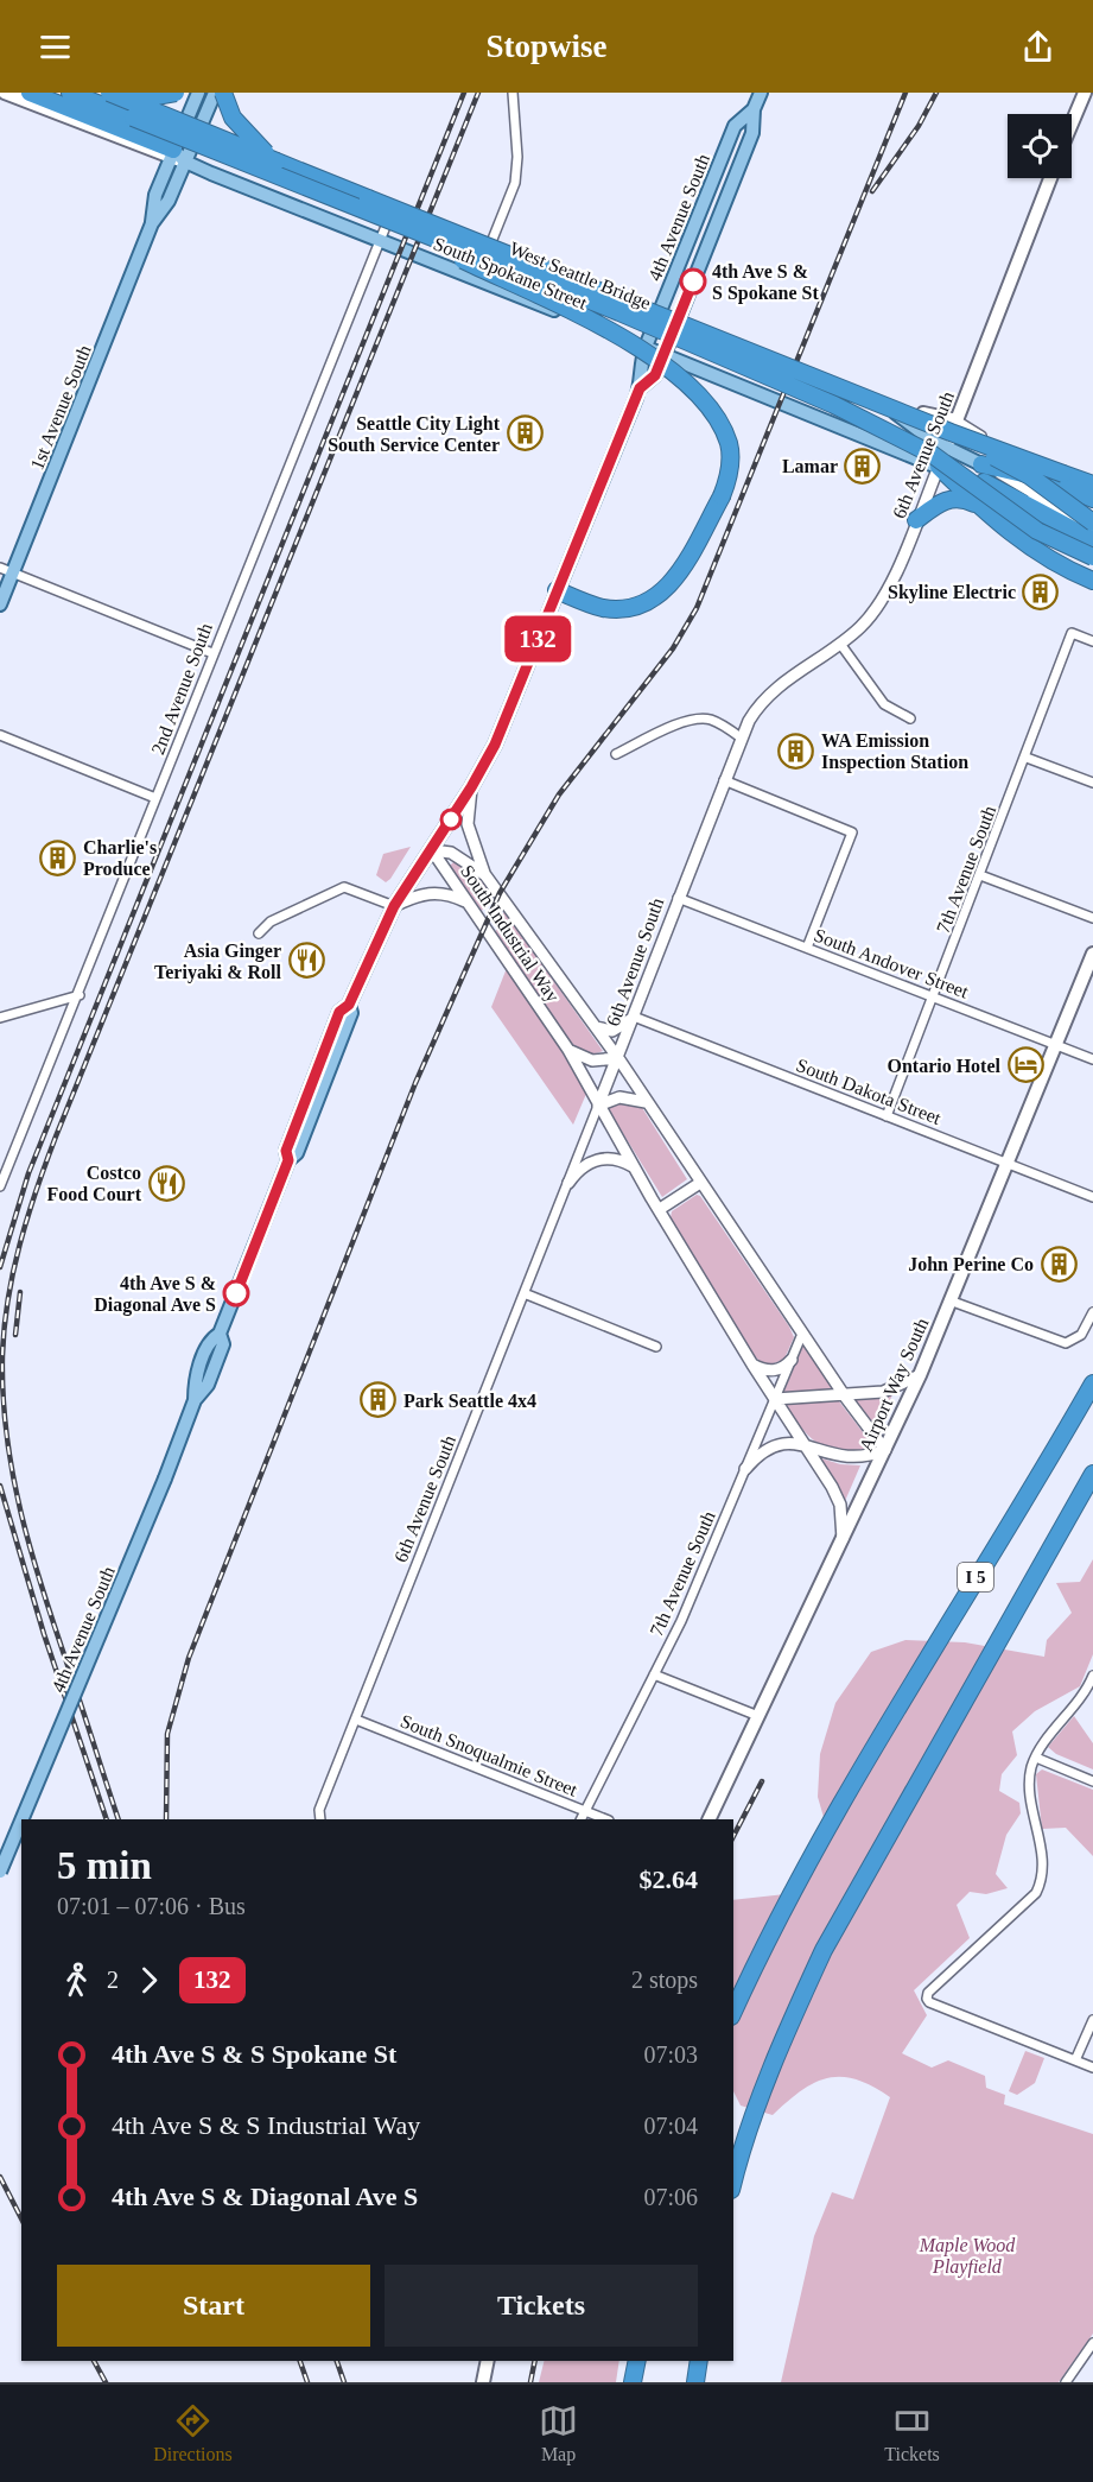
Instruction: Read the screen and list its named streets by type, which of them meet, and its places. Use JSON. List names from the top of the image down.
{
  "streets": {
    "highway": ["West Seattle Bridge", "I 5"],
    "main road": [
      "4th Avenue South",
      "South Spokane Street",
      "1st Avenue South",
      "6th Avenue South",
      "Airport Way South"
    ],
    "street": [
      "2nd Avenue South",
      "7th Avenue South",
      "South Industrial Way",
      "South Andover Street",
      "South Dakota Street",
      "South Snoqualmie Street"
    ]
  },
  "crossings": [
    ["4th Avenue South", "South Spokane Street"],
    ["4th Avenue South", "South Industrial Way"],
    ["South Spokane Street", "West Seattle Bridge"],
    ["South Spokane Street", "1st Avenue South"],
    ["South Spokane Street", "6th Avenue South"],
    ["South Spokane Street", "2nd Avenue South"],
    ["West Seattle Bridge", "6th Avenue South"],
    ["6th Avenue South", "South Industrial Way"],
    ["6th Avenue South", "South Andover Street"],
    ["6th Avenue South", "South Dakota Street"],
    ["6th Avenue South", "South Snoqualmie Street"],
    ["7th Avenue South", "South Industrial Way"],
    ["7th Avenue South", "South Andover Street"],
    ["7th Avenue South", "South Dakota Street"],
    ["7th Avenue South", "South Snoqualmie Street"],
    ["South Industrial Way", "Airport Way South"],
    ["South Andover Street", "Airport Way South"],
    ["South Dakota Street", "Airport Way South"]
  ],
  "parks": ["Maple Wood Playfield"],
  "places": {
    "other": ["4th Ave S & S Spokane St", "4th Ave S & Diagonal Ave S"],
    "building": [
      "Seattle City Light South Service Center",
      "Lamar",
      "Skyline Electric",
      "WA Emission Inspection Station",
      "Charlie's Produce",
      "John Perine Co",
      "Park Seattle 4x4"
    ],
    "restaurant": ["Asia Ginger Teriyaki & Roll", "Costco Food Court"],
    "hotel": ["Ontario Hotel"]
  },
  "lines": ["bus line 132"],
  "page": {
    "header": "Stopwise",
    "on_map": "132",
    "heading": ["5 min", "07:01 – 07:06 · Bus", "$2.64"],
    "legs": ["2", "132", "2 stops"],
    "list": [
      {
        "name": "4th Ave S & S Spokane St",
        "value": "07:03"
      },
      {
        "name": "4th Ave S & S Industrial Way",
        "value": "07:04"
      },
      {
        "name": "4th Ave S & Diagonal Ave S",
        "value": "07:06"
      }
    ],
    "buttons": ["Start", "Tickets"],
    "tabs": ["Directions", "Map", "Tickets"]
  }
}
